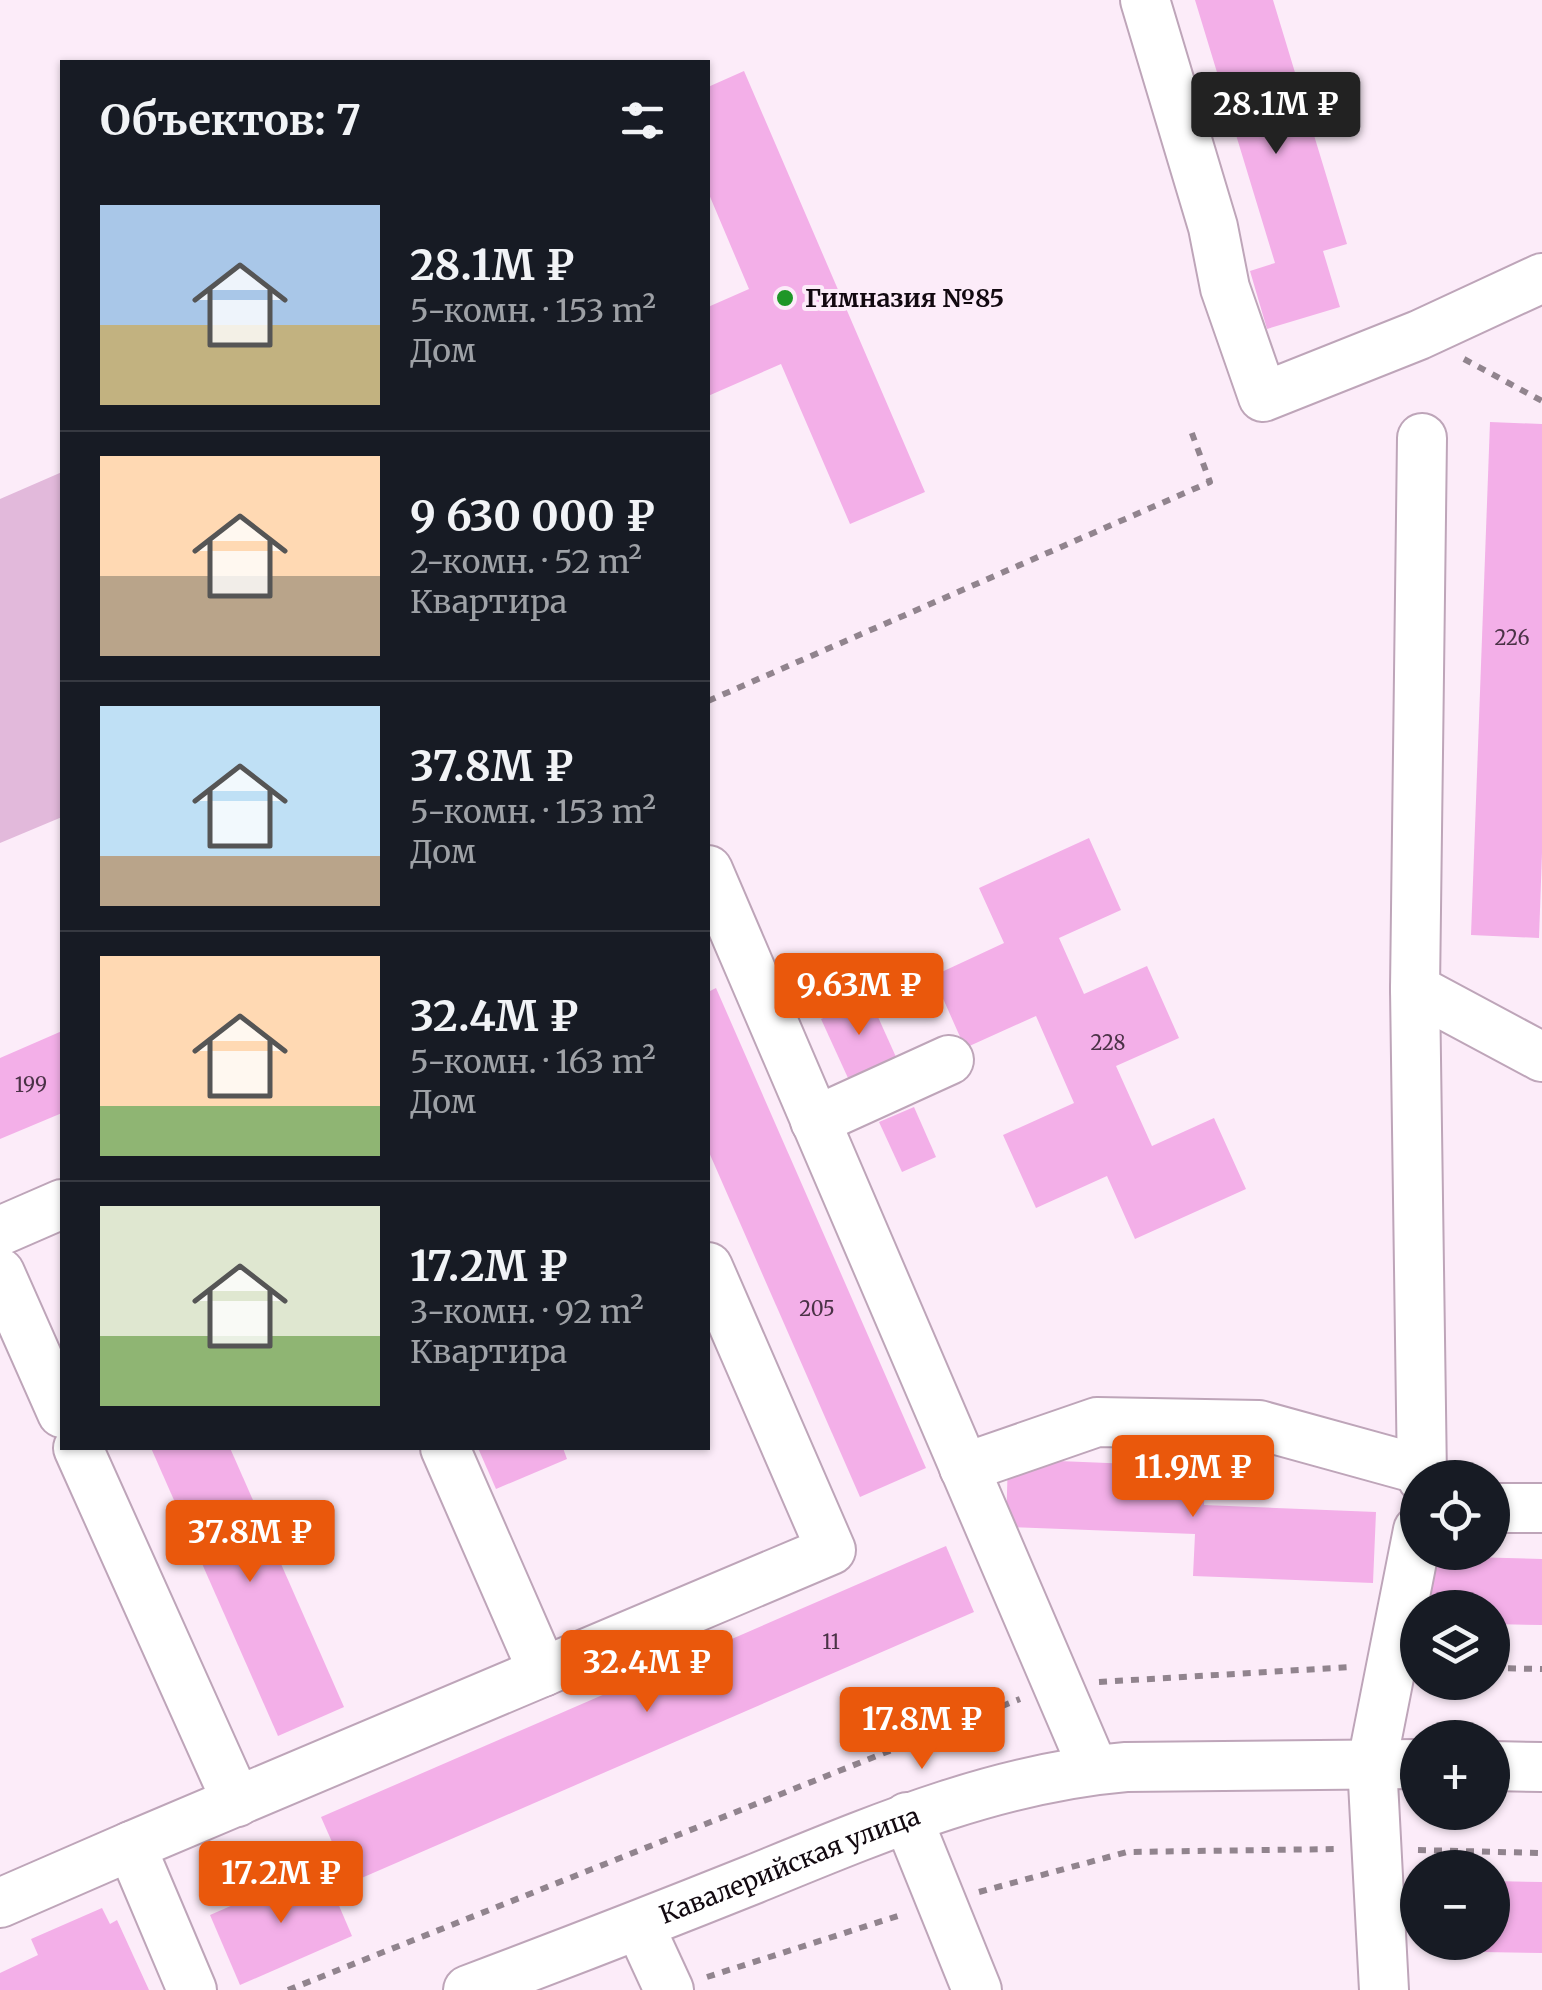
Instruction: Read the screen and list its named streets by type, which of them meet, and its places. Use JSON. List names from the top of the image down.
{
  "streets": {
    "street": ["Кавалерийская улица"]
  },
  "places": ["Гимназия №85"],
  "house_numbers": [
    "226",
    "228",
    "199",
    "205",
    "11"
  ],
  "page": {
    "heading": "Объектов: 7",
    "price": [
      "28.1M ₽",
      "9.63M ₽",
      "11.9M ₽",
      "37.8M ₽",
      "32.4M ₽",
      "17.8M ₽",
      "17.2M ₽"
    ],
    "list": [
      {
        "name": "28.1M ₽",
        "note": "5-комн. · 153 m² · Дом"
      },
      {
        "name": "9 630 000 ₽",
        "note": "2-комн. · 52 m² · Квартира"
      },
      {
        "name": "37.8M ₽",
        "note": "5-комн. · 153 m² · Дом"
      },
      {
        "name": "32.4M ₽",
        "note": "5-комн. · 163 m² · Дом"
      },
      {
        "name": "17.2M ₽",
        "note": "3-комн. · 92 m² · Квартира"
      }
    ],
    "map_buttons": ["+", "−"]
  }
}
